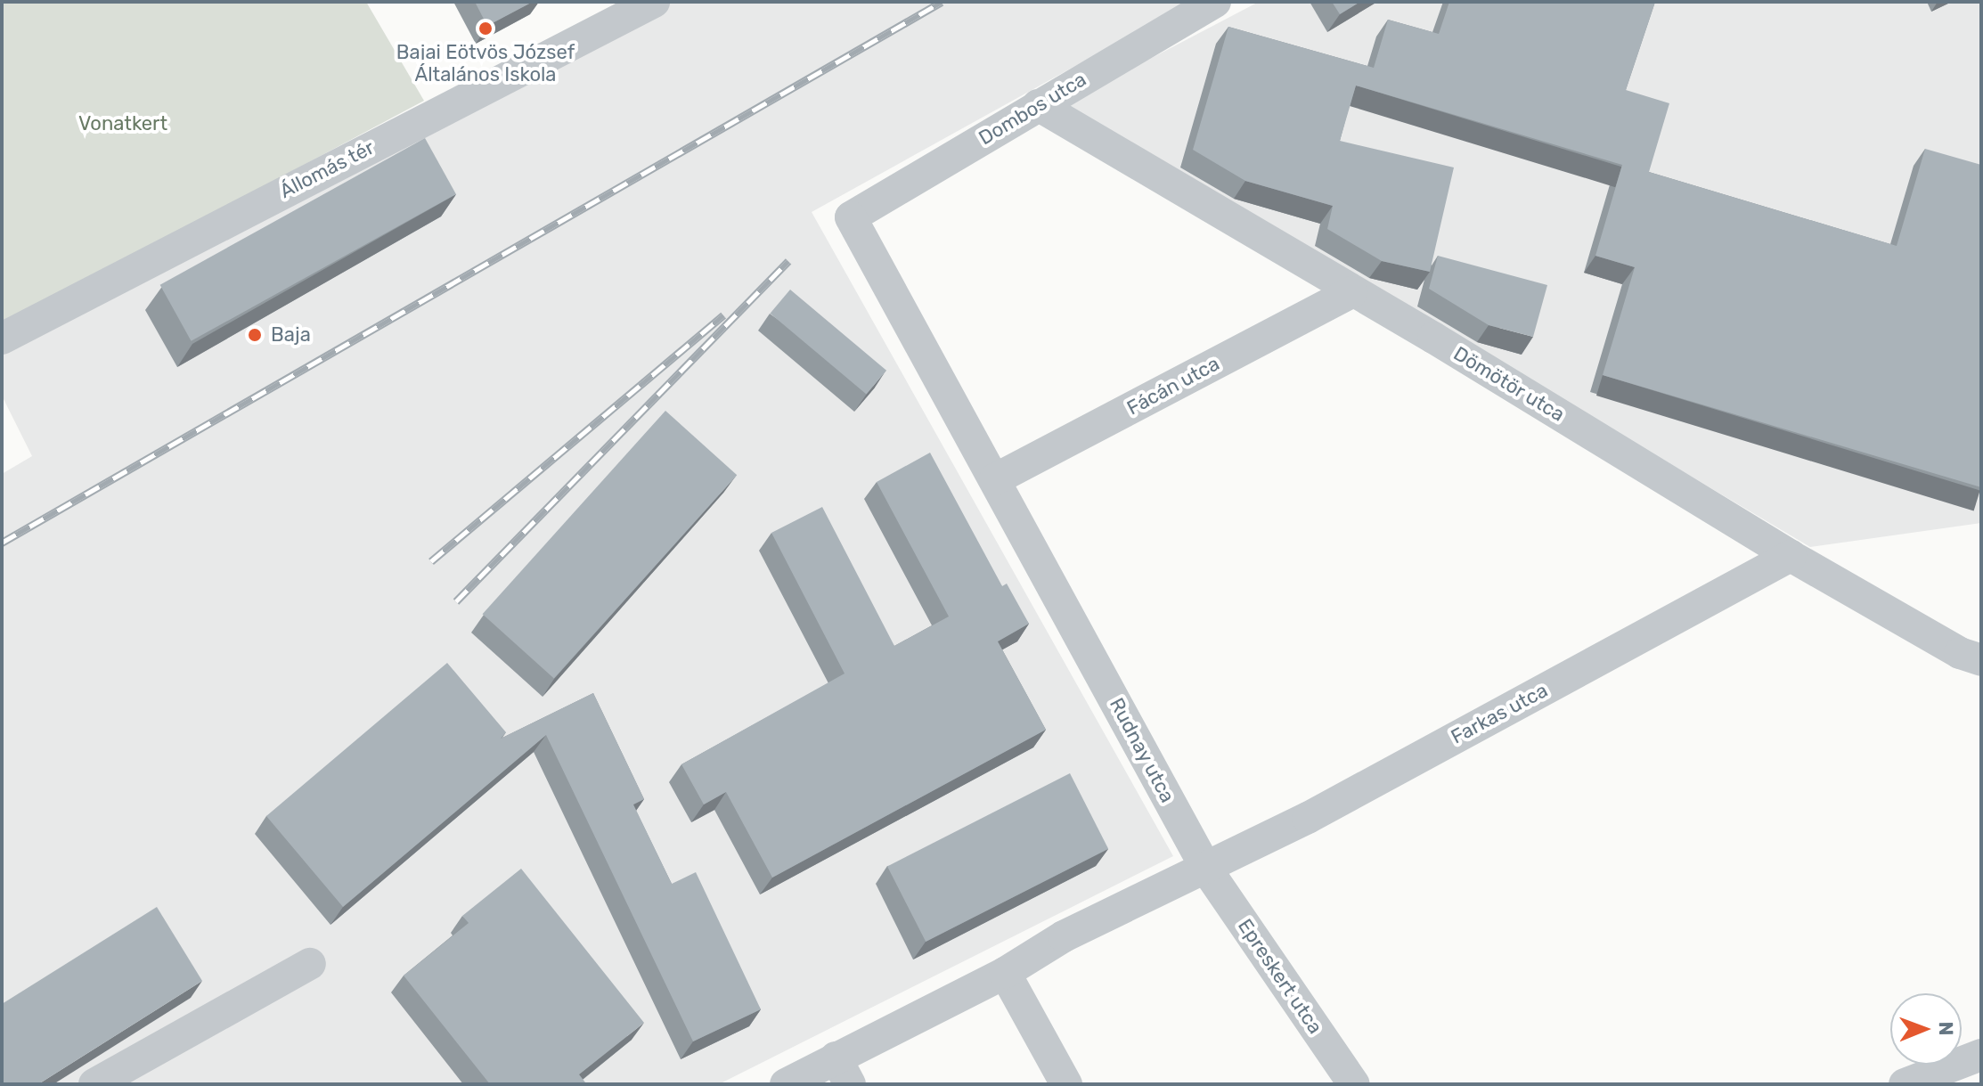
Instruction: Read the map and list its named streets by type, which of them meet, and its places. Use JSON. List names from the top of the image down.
{
  "streets": {
    "street": [
      "Dombos utca",
      "Állomás tér",
      "Dömötör utca",
      "Fácán utca",
      "Farkas utca",
      "Rudnay utca",
      "Epreskert utca"
    ]
  },
  "crossings": [
    ["Dombos utca", "Dömötör utca"],
    ["Dombos utca", "Rudnay utca"],
    ["Dömötör utca", "Fácán utca"],
    ["Dömötör utca", "Farkas utca"],
    ["Fácán utca", "Rudnay utca"],
    ["Farkas utca", "Rudnay utca"],
    ["Farkas utca", "Epreskert utca"],
    ["Rudnay utca", "Epreskert utca"]
  ],
  "parks": ["Vonatkert"],
  "places": ["Bajai Eötvös József Általános Iskola", "Baja"],
  "north": "right"
}
